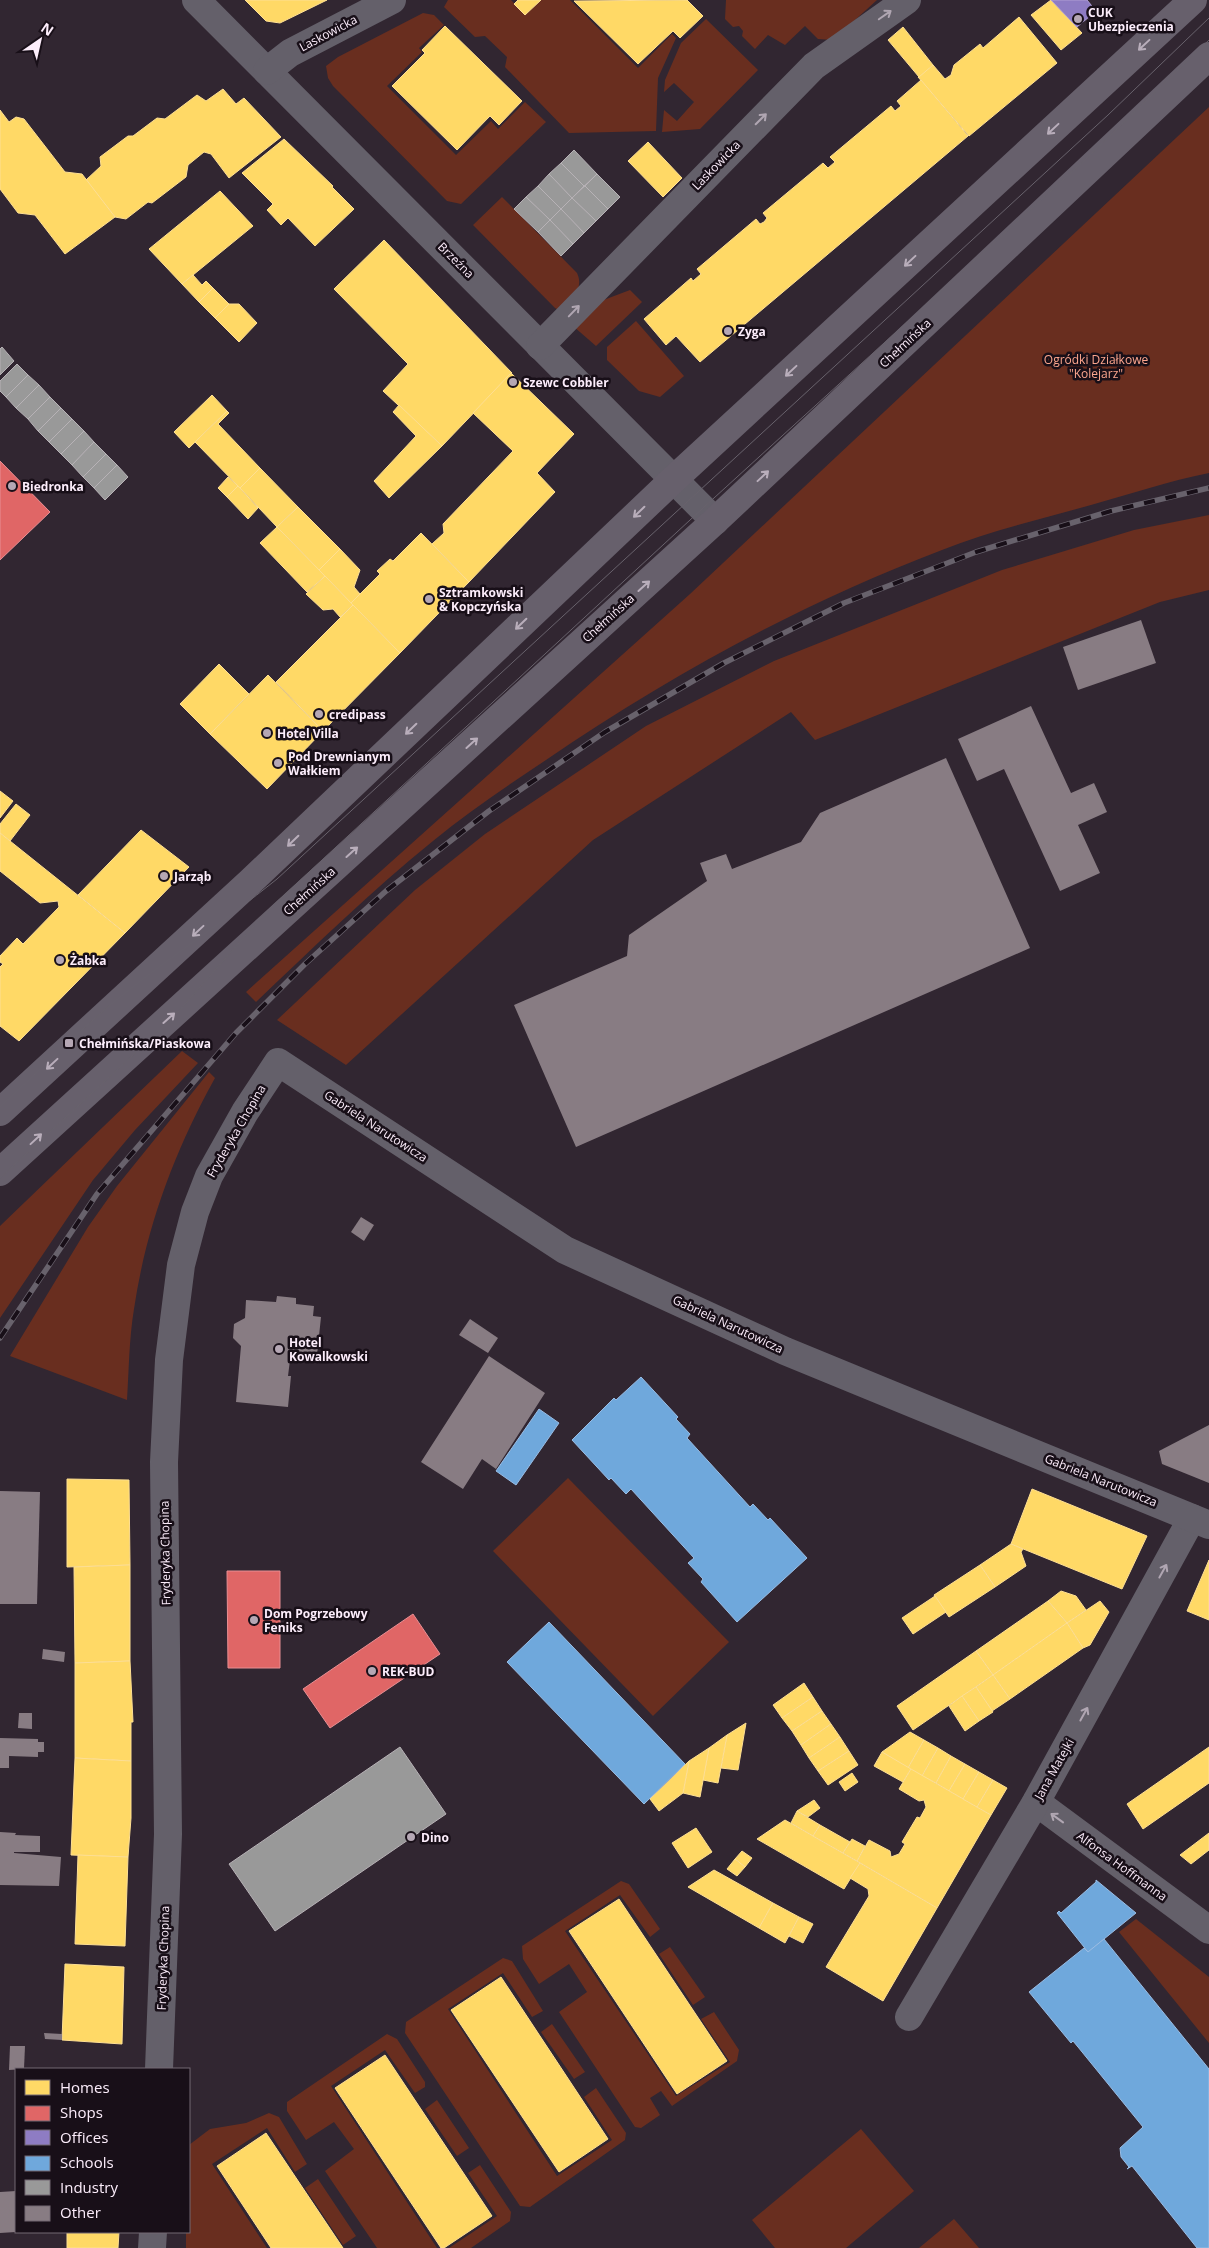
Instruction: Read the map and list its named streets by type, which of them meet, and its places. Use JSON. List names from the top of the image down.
{
  "streets": {
    "main road": ["Chełmińska"],
    "street": [
      "Laskowicka",
      "Brzeźna",
      "Gabriela Narutowicza",
      "Fryderyka Chopina",
      "Jana Matejki",
      "Alfonsa Hoffmanna"
    ]
  },
  "crossings": [
    ["Laskowicka", "Brzeźna"],
    ["Brzeźna", "Chełmińska"],
    ["Gabriela Narutowicza", "Fryderyka Chopina"],
    ["Gabriela Narutowicza", "Jana Matejki"],
    ["Jana Matejki", "Alfonsa Hoffmanna"]
  ],
  "one_way": ["Laskowicka", "Jana Matejki", "Alfonsa Hoffmanna"],
  "parks": ["Ogródki Działkowe \"Kolejarz\""],
  "places": {
    "other": [
      "CUK Ubezpieczenia",
      "Zyga",
      "Szewc Cobbler",
      "Biedronka",
      "Sztramkowski & Kopczyńska",
      "credipass",
      "Hotel Villa",
      "Pod Drewnianym Wałkiem",
      "Jarząb",
      "Żabka",
      "Hotel Kowalkowski",
      "Dom Pogrzebowy Feniks",
      "REK-BUD",
      "Dino"
    ],
    "transit": ["Chełmińska/Piaskowa"]
  },
  "legend": [
    "Homes",
    "Shops",
    "Offices",
    "Schools",
    "Industry",
    "Other"
  ],
  "north": "top right"
}
